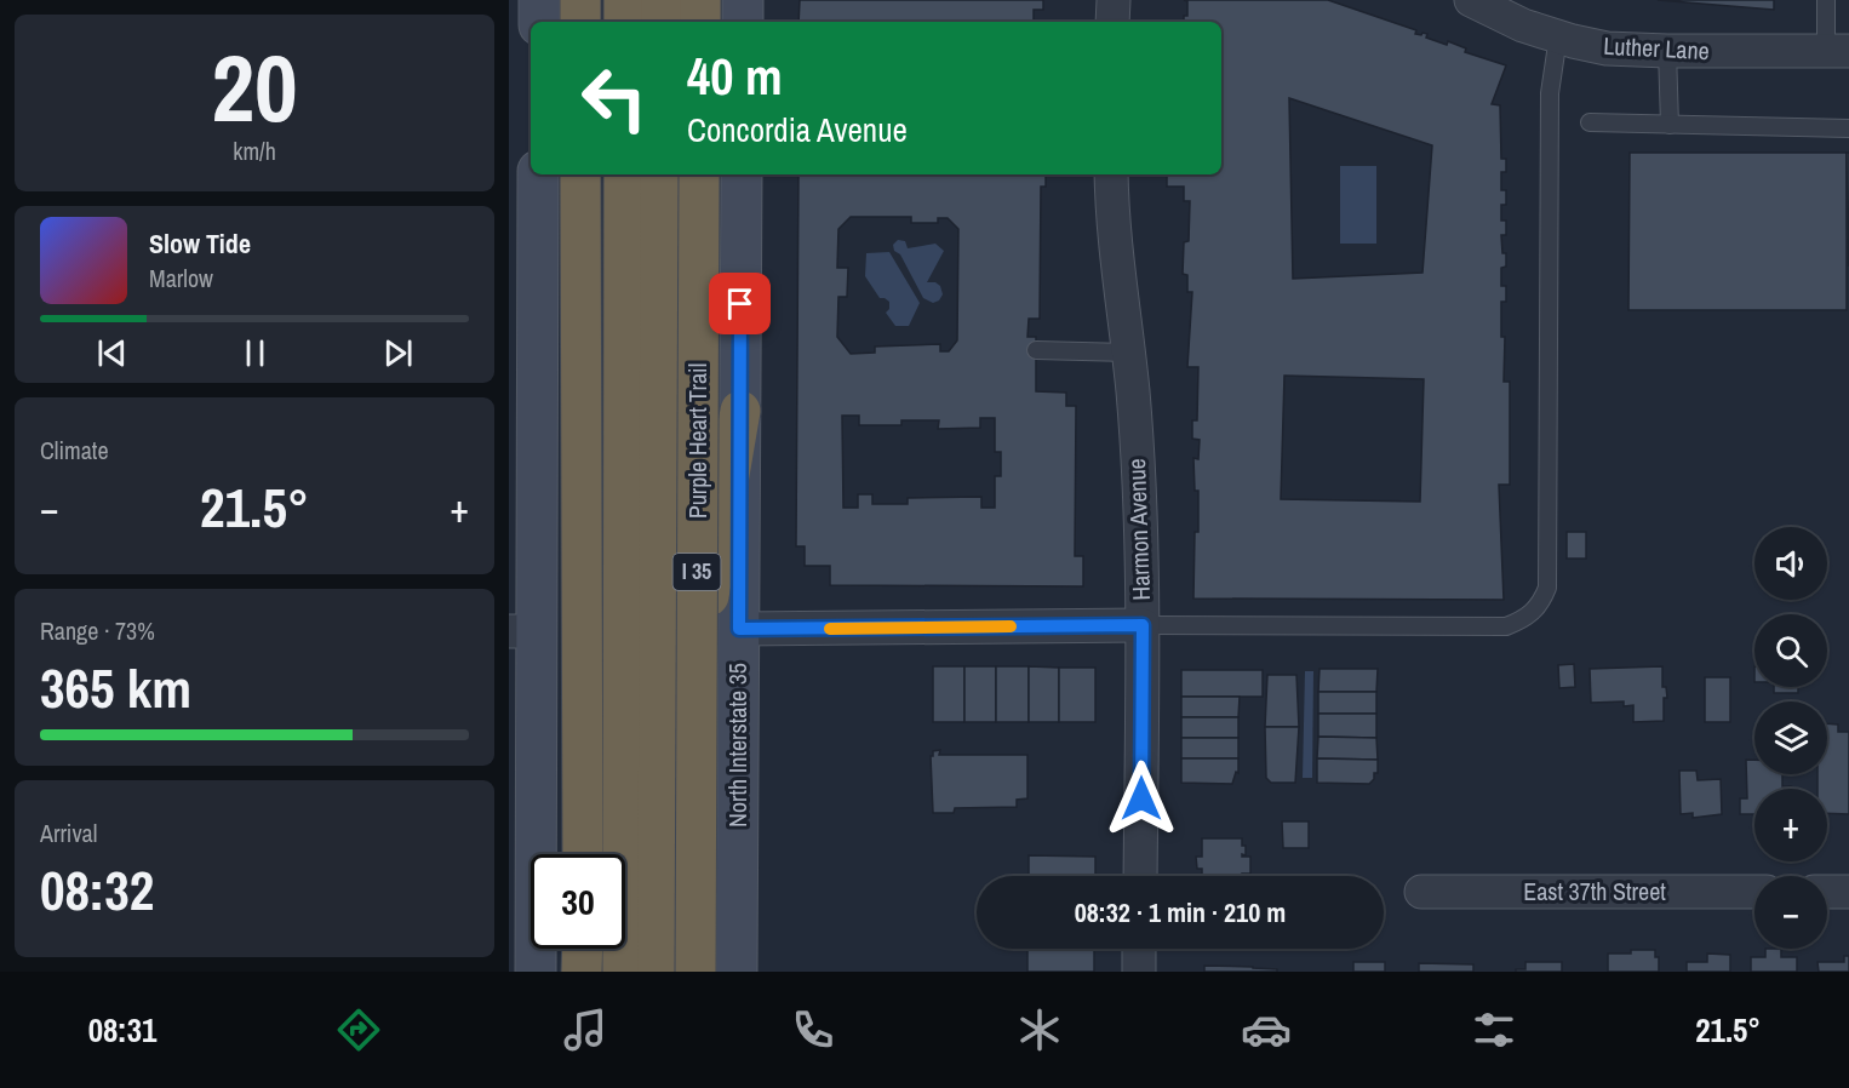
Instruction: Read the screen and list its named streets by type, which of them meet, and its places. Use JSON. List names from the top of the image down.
{
  "streets": {
    "highway": ["Purple Heart Trail", "I 35"],
    "main road": ["North Interstate 35"],
    "street": ["Luther Lane", "Harmon Avenue", "East 37th Street"]
  },
  "page": {
    "tile": [
      ["20", "km/h"],
      "Climate",
      ["Range · 73%", "365 km"],
      ["Arrival", "08:32"]
    ],
    "turn": ["40 m", "Concordia Avenue"],
    "song": ["Slow Tide", "Marlow"],
    "heat": ["−", "21.5°", "+"],
    "map_buttons": ["+", "−"],
    "limit": "30",
    "trip": "08:32 · 1 min · 210 m",
    "tabs": ["08:31", "21.5°"]
  }
}
